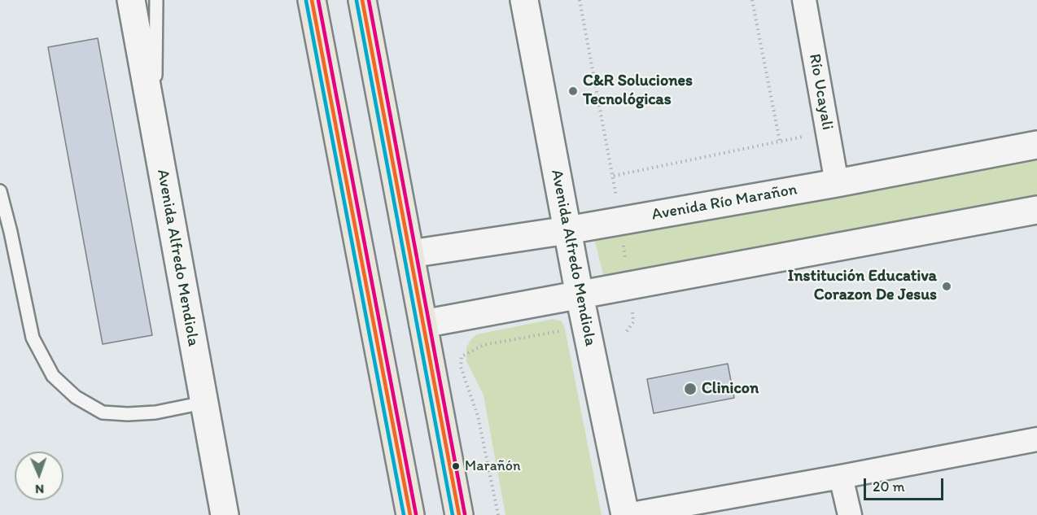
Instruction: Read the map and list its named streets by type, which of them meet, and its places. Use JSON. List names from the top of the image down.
{
  "streets": {
    "street": ["Río Ucayali", "Avenida Río Marañon", "Avenida Alfredo Mendiola"]
  },
  "crossings": [
    ["Río Ucayali", "Avenida Río Marañon"],
    ["Avenida Río Marañon", "Avenida Alfredo Mendiola"]
  ],
  "places": [
    "C&R Soluciones Tecnológicas",
    "Institución Educativa Corazon De Jesus",
    "Clinicon",
    "Marañón"
  ],
  "scale_bar": "20 m",
  "north": "bottom"
}
